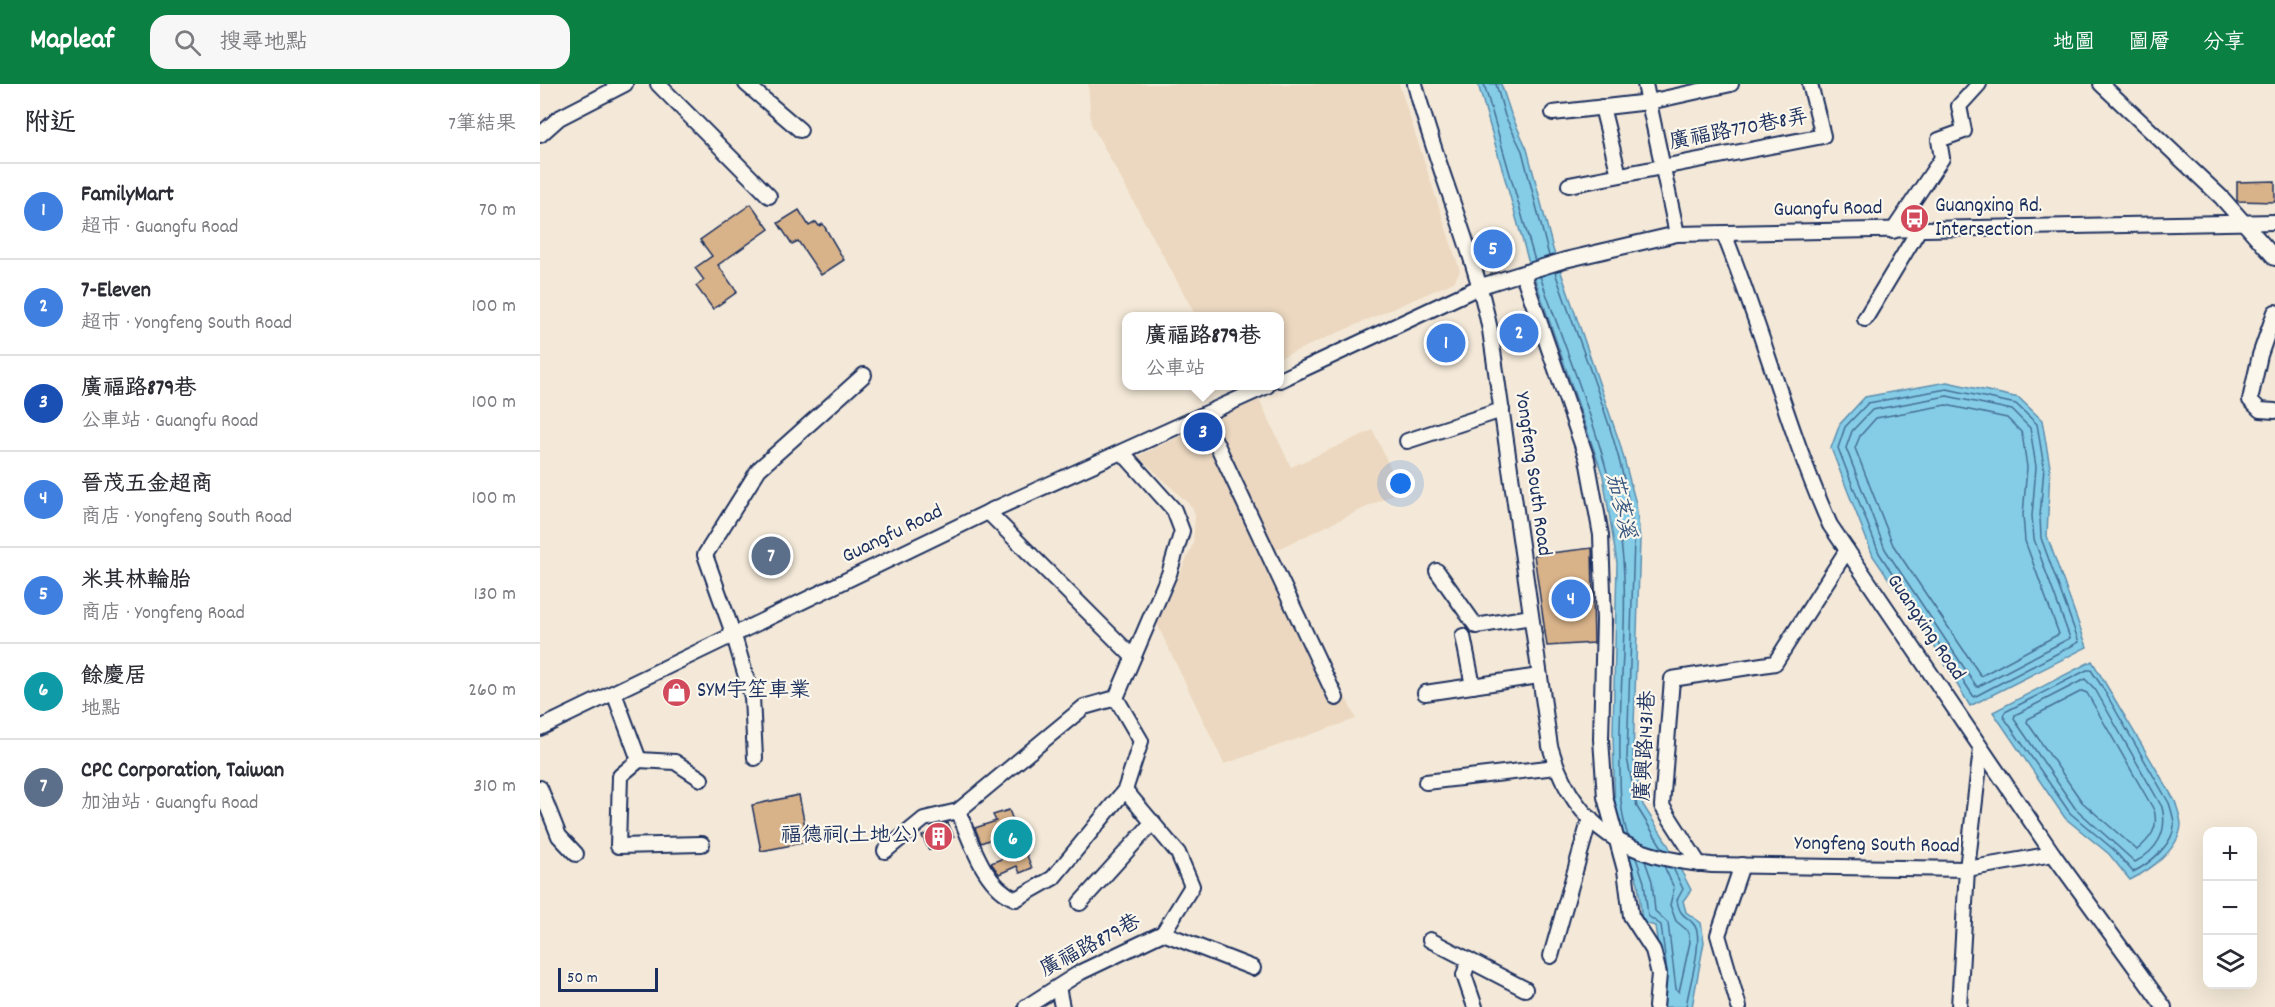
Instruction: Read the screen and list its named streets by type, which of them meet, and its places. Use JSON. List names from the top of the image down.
{
  "streets": {
    "street": [
      "廣福路770巷8弄",
      "Guangfu Road",
      "Yongfeng South Road",
      "Guangxing Road",
      "廣興路1431巷",
      "廣福路879巷"
    ]
  },
  "crossings": [
    ["Guangfu Road", "Guangxing Road"],
    ["Yongfeng South Road", "Guangxing Road"],
    ["Yongfeng South Road", "廣興路1431巷"],
    ["Guangxing Road", "廣興路1431巷"]
  ],
  "water": ["茄苳溪"],
  "places": {
    "bus stop": ["Guangxing Rd. Intersection"],
    "shop": ["SYM宇笙車業"],
    "building": ["福德祠(土地公)"]
  },
  "scale_bar": "50 m",
  "page": {
    "header": "Mapleaf",
    "search": "搜尋地點",
    "nav": ["地圖", "圖層", "分享"],
    "heading": ["附近", "7筆結果"],
    "list": [
      {
        "mark": "1",
        "name": "FamilyMart",
        "note": "超市 · Guangfu Road",
        "value": "70 m"
      },
      {
        "mark": "2",
        "name": "7-Eleven",
        "note": "超市 · Yongfeng South Road",
        "value": "100 m"
      },
      {
        "mark": "3",
        "name": "廣福路879巷",
        "note": "公車站 · Guangfu Road",
        "value": "100 m"
      },
      {
        "mark": "4",
        "name": "晉茂五金超商",
        "note": "商店 · Yongfeng South Road",
        "value": "100 m"
      },
      {
        "mark": "5",
        "name": "米其林輪胎",
        "note": "商店 · Yongfeng Road",
        "value": "130 m"
      },
      {
        "mark": "6",
        "name": "餘慶居",
        "note": "地點",
        "value": "260 m"
      },
      {
        "mark": "7",
        "name": "CPC Corporation, Taiwan",
        "note": "加油站 · Guangfu Road",
        "value": "310 m"
      }
    ],
    "pins": [
      "5",
      "2",
      "1",
      "3",
      "7",
      "4",
      "6"
    ],
    "popup": ["廣福路879巷", "公車站"],
    "map_buttons": ["+", "−"],
    "scale": "50 m"
  }
}
